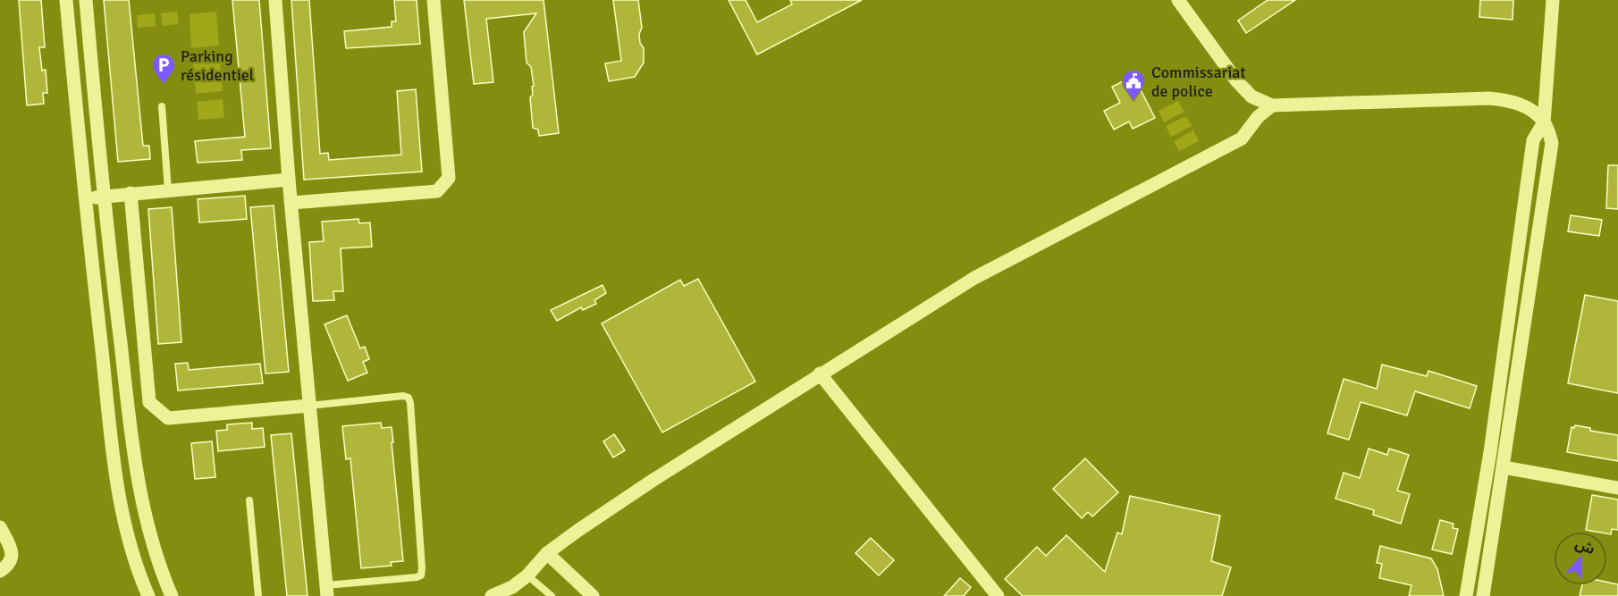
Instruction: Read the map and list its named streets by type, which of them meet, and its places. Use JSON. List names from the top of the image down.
{
  "places": {
    "parking": ["Parking résidentiel"],
    "public building": ["Commissariat de police"]
  },
  "north": "top"
}
